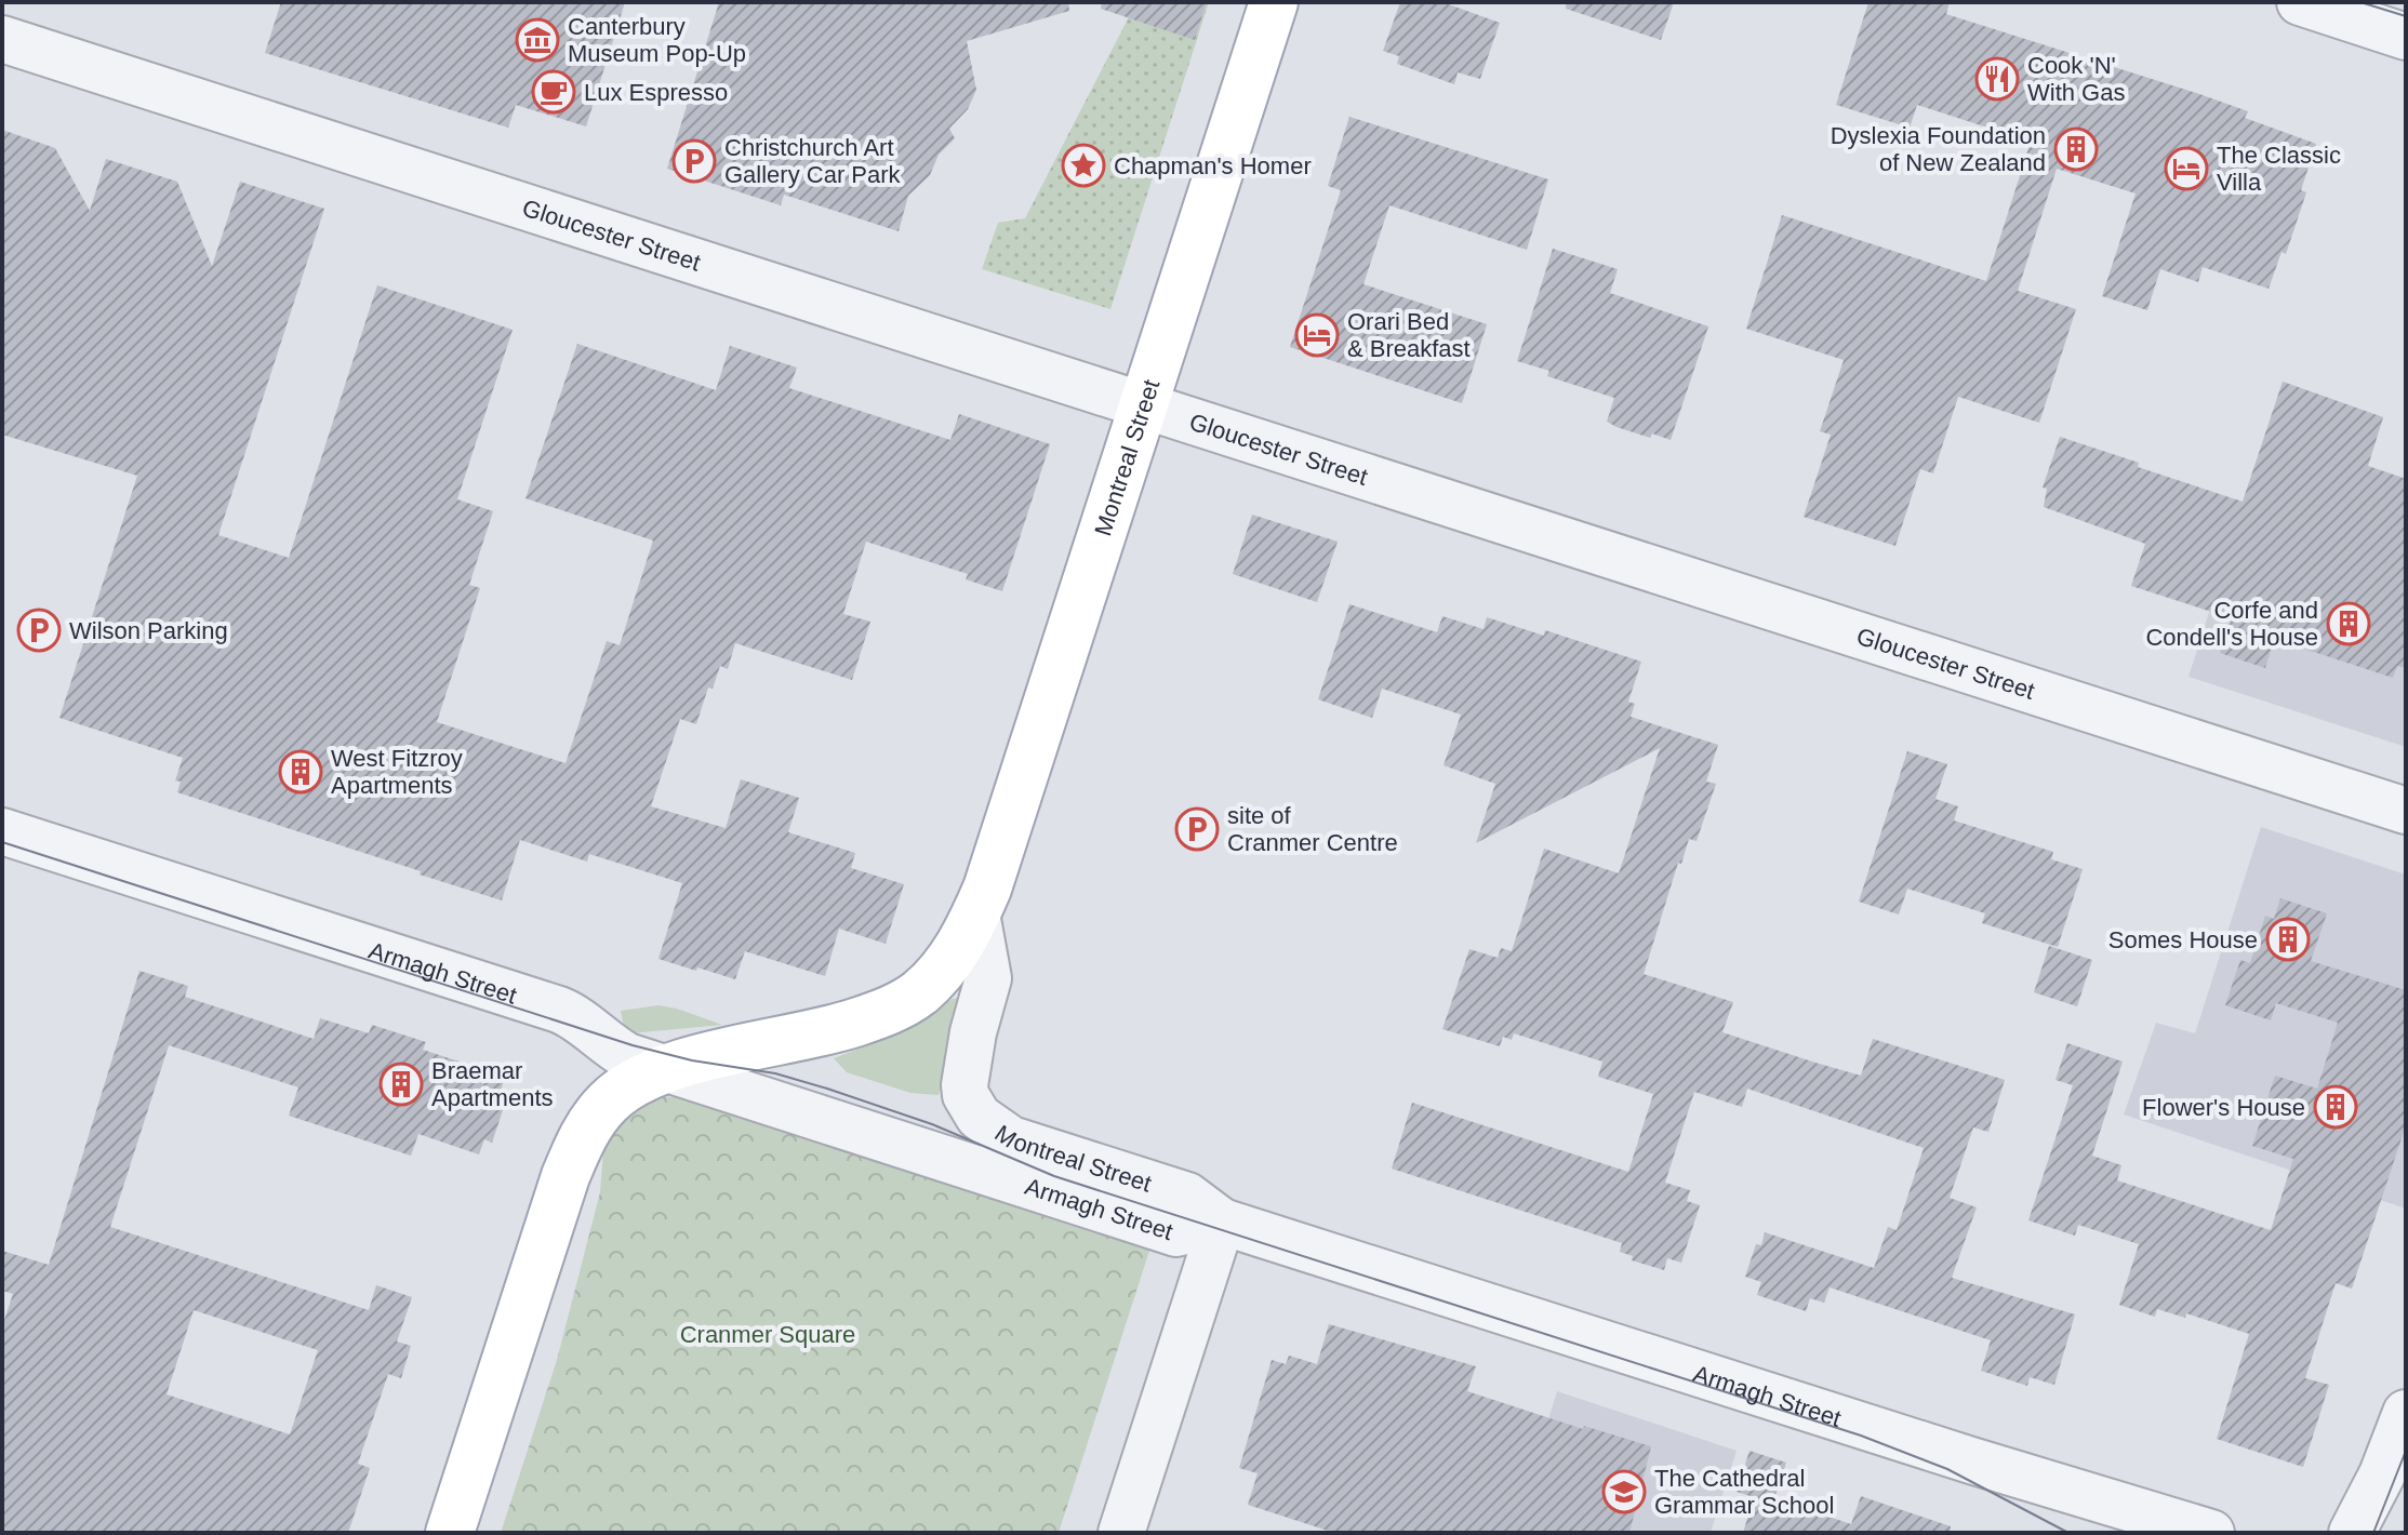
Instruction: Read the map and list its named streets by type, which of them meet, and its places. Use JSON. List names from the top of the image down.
{
  "streets": {
    "main road": ["Montreal Street"],
    "street": ["Gloucester Street", "Armagh Street"]
  },
  "crossings": [
    ["Gloucester Street", "Montreal Street"],
    ["Montreal Street", "Armagh Street"]
  ],
  "parks": ["Cranmer Square"],
  "places": {
    "museum": ["Canterbury Museum Pop-Up"],
    "restaurant": ["Cook 'N' With Gas"],
    "cafe": ["Lux Espresso"],
    "building": [
      "Dyslexia Foundation of New Zealand",
      "Corfe and Condell's House",
      "West Fitzroy Apartments",
      "Somes House",
      "Braemar Apartments",
      "Flower's House"
    ],
    "parking": ["Christchurch Art Gallery Car Park", "Wilson Parking", "site of Cranmer Centre"],
    "place": ["Chapman's Homer"],
    "hotel": ["The Classic Villa", "Orari Bed & Breakfast"],
    "school or university": ["The Cathedral Grammar School"]
  }
}
